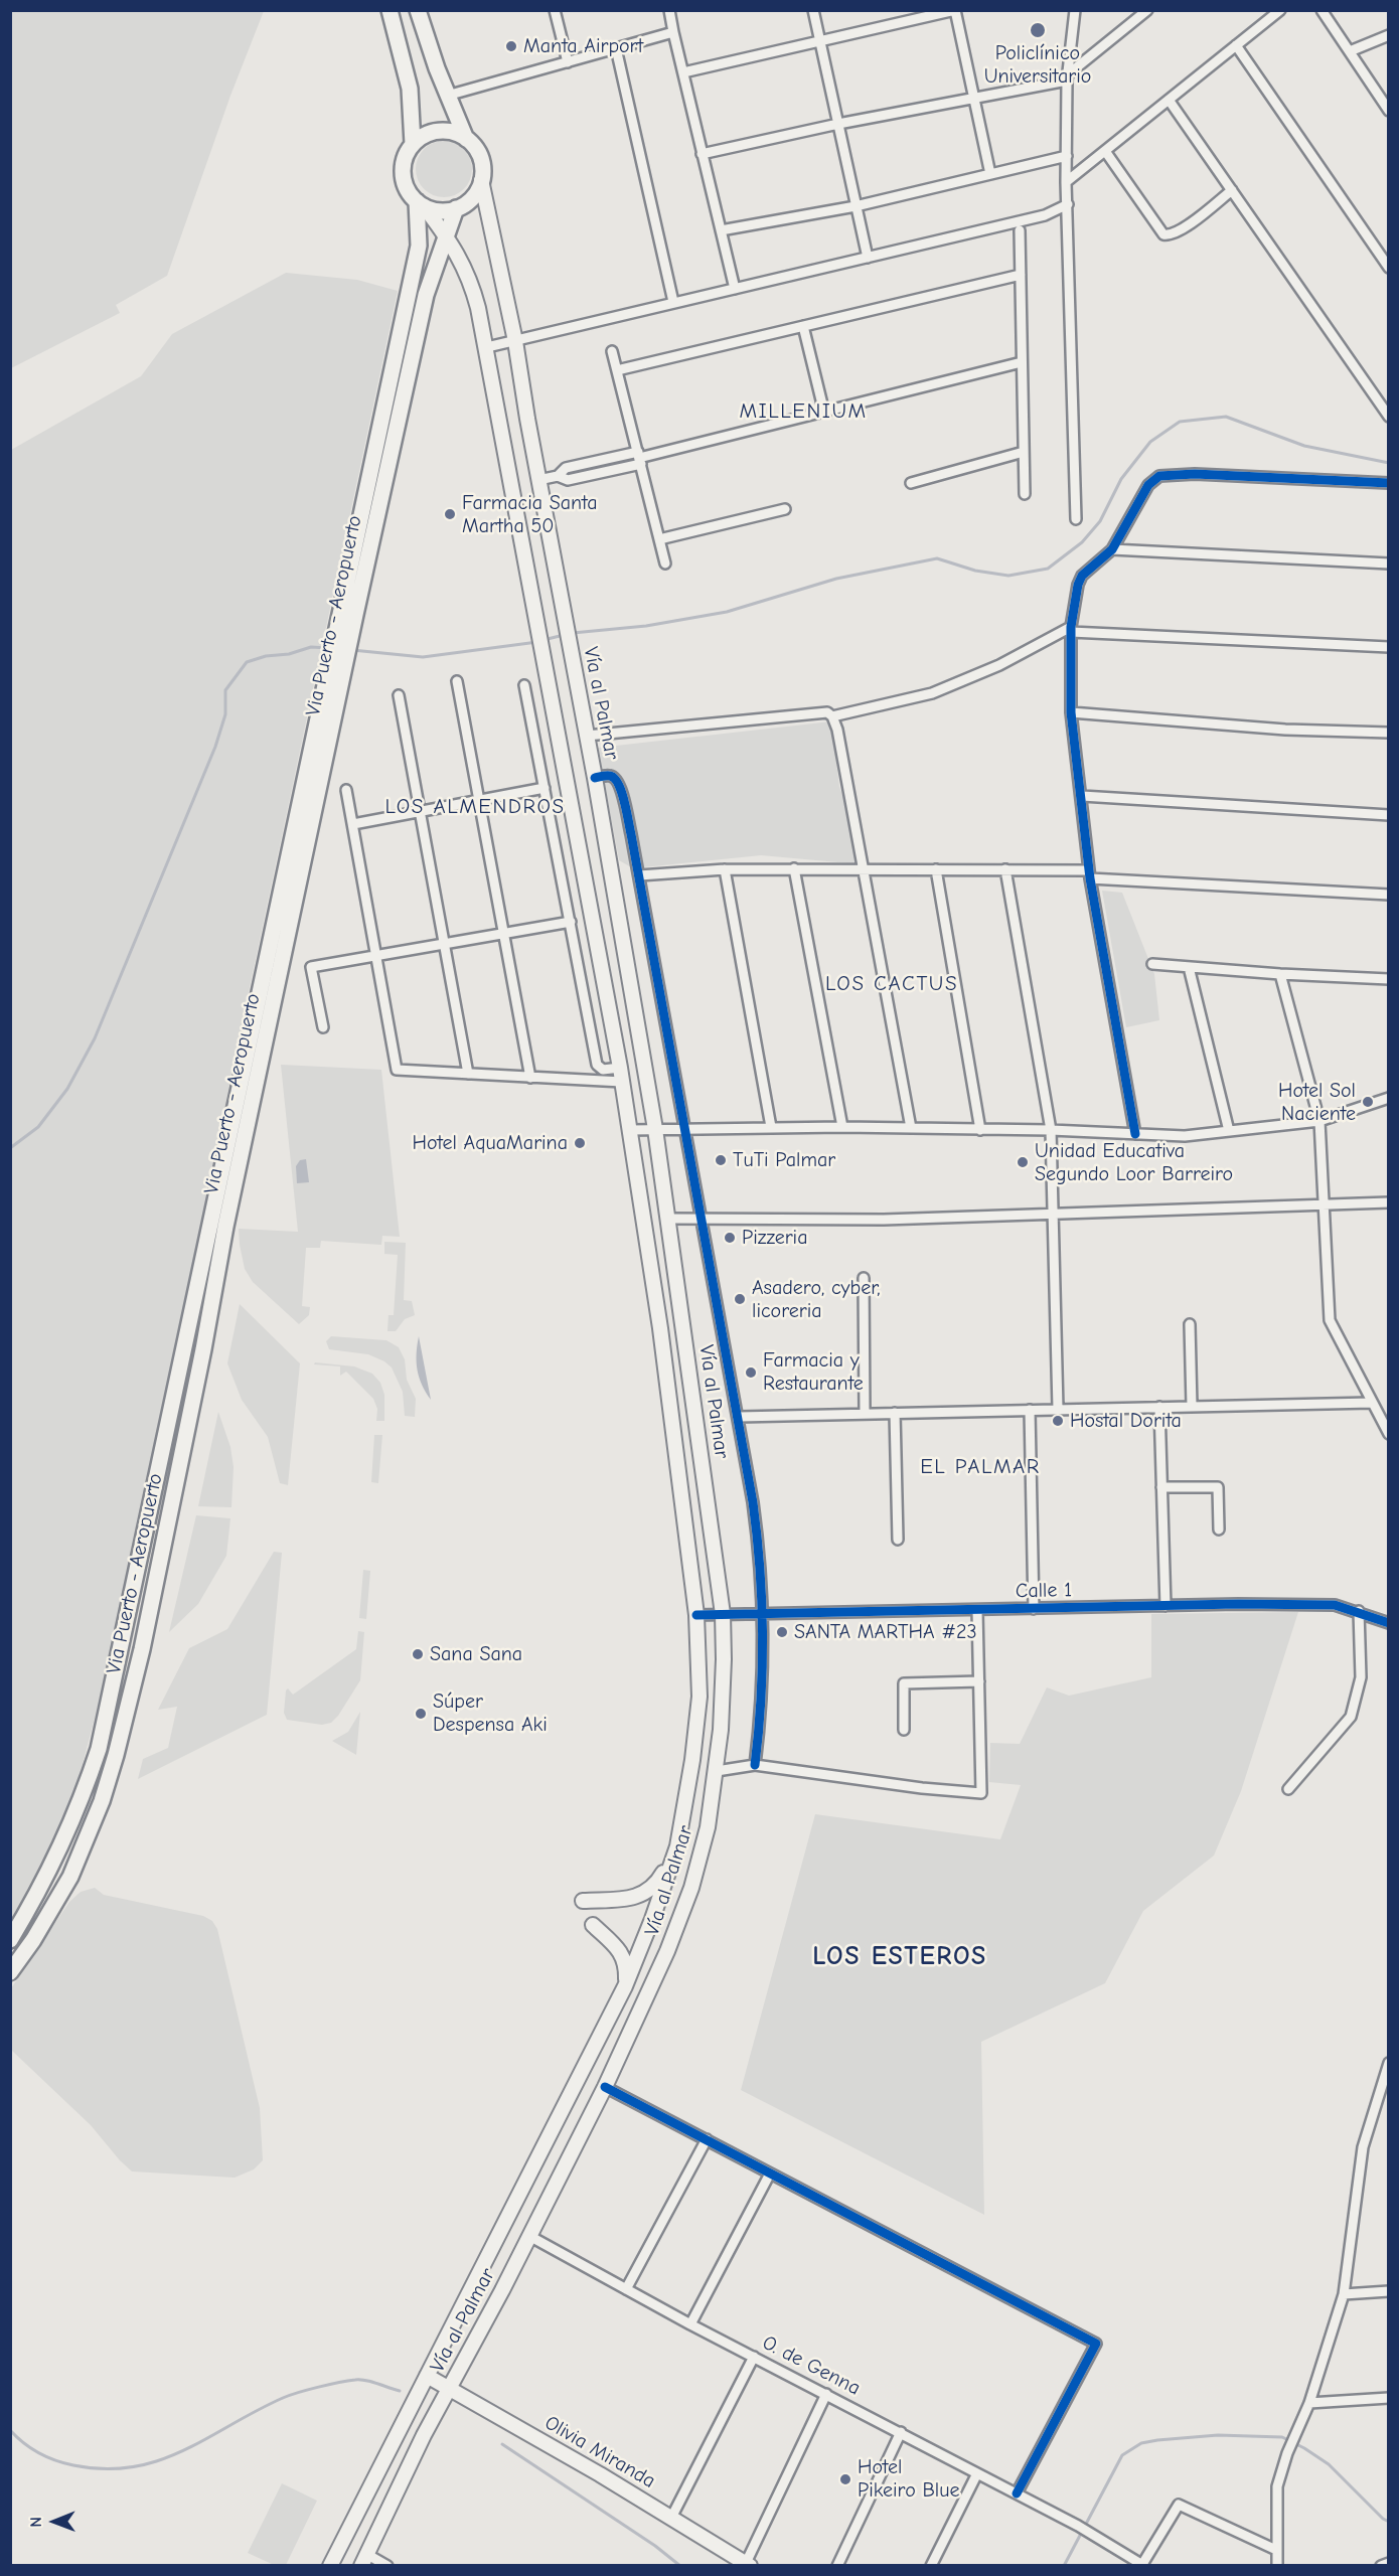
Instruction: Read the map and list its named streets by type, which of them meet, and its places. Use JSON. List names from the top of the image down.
{
  "streets": {
    "main road": ["Via Puerto - Aeropuerto", "Vía al Palmar", "Olivia Miranda"],
    "street": ["Calle 1", "O. de Genna"]
  },
  "crossings": [
    ["Via Puerto - Aeropuerto", "Vía al Palmar"],
    ["Vía al Palmar", "Calle 1"],
    ["Vía al Palmar", "O. de Genna"],
    ["Vía al Palmar", "Olivia Miranda"]
  ],
  "districts": [
    "MILLENIUM",
    "LOS ALMENDROS",
    "LOS CACTUS",
    "EL PALMAR",
    "LOS ESTEROS"
  ],
  "places": [
    "Policlínico Universitario",
    "Manta Airport",
    "Farmacia Santa Martha 50",
    "Hotel Sol Naciente",
    "Hotel AquaMarina",
    "TuTi Palmar",
    "Unidad Educativa Segundo Loor Barreiro",
    "Pizzeria",
    "Asadero, cyber, licoreria",
    "Farmacia y Restaurante",
    "Hostal Dorita",
    "SANTA MARTHA #23",
    "Sana Sana",
    "Súper Despensa Aki",
    "Hotel Pikeiro Blue"
  ],
  "north": "left"
}
